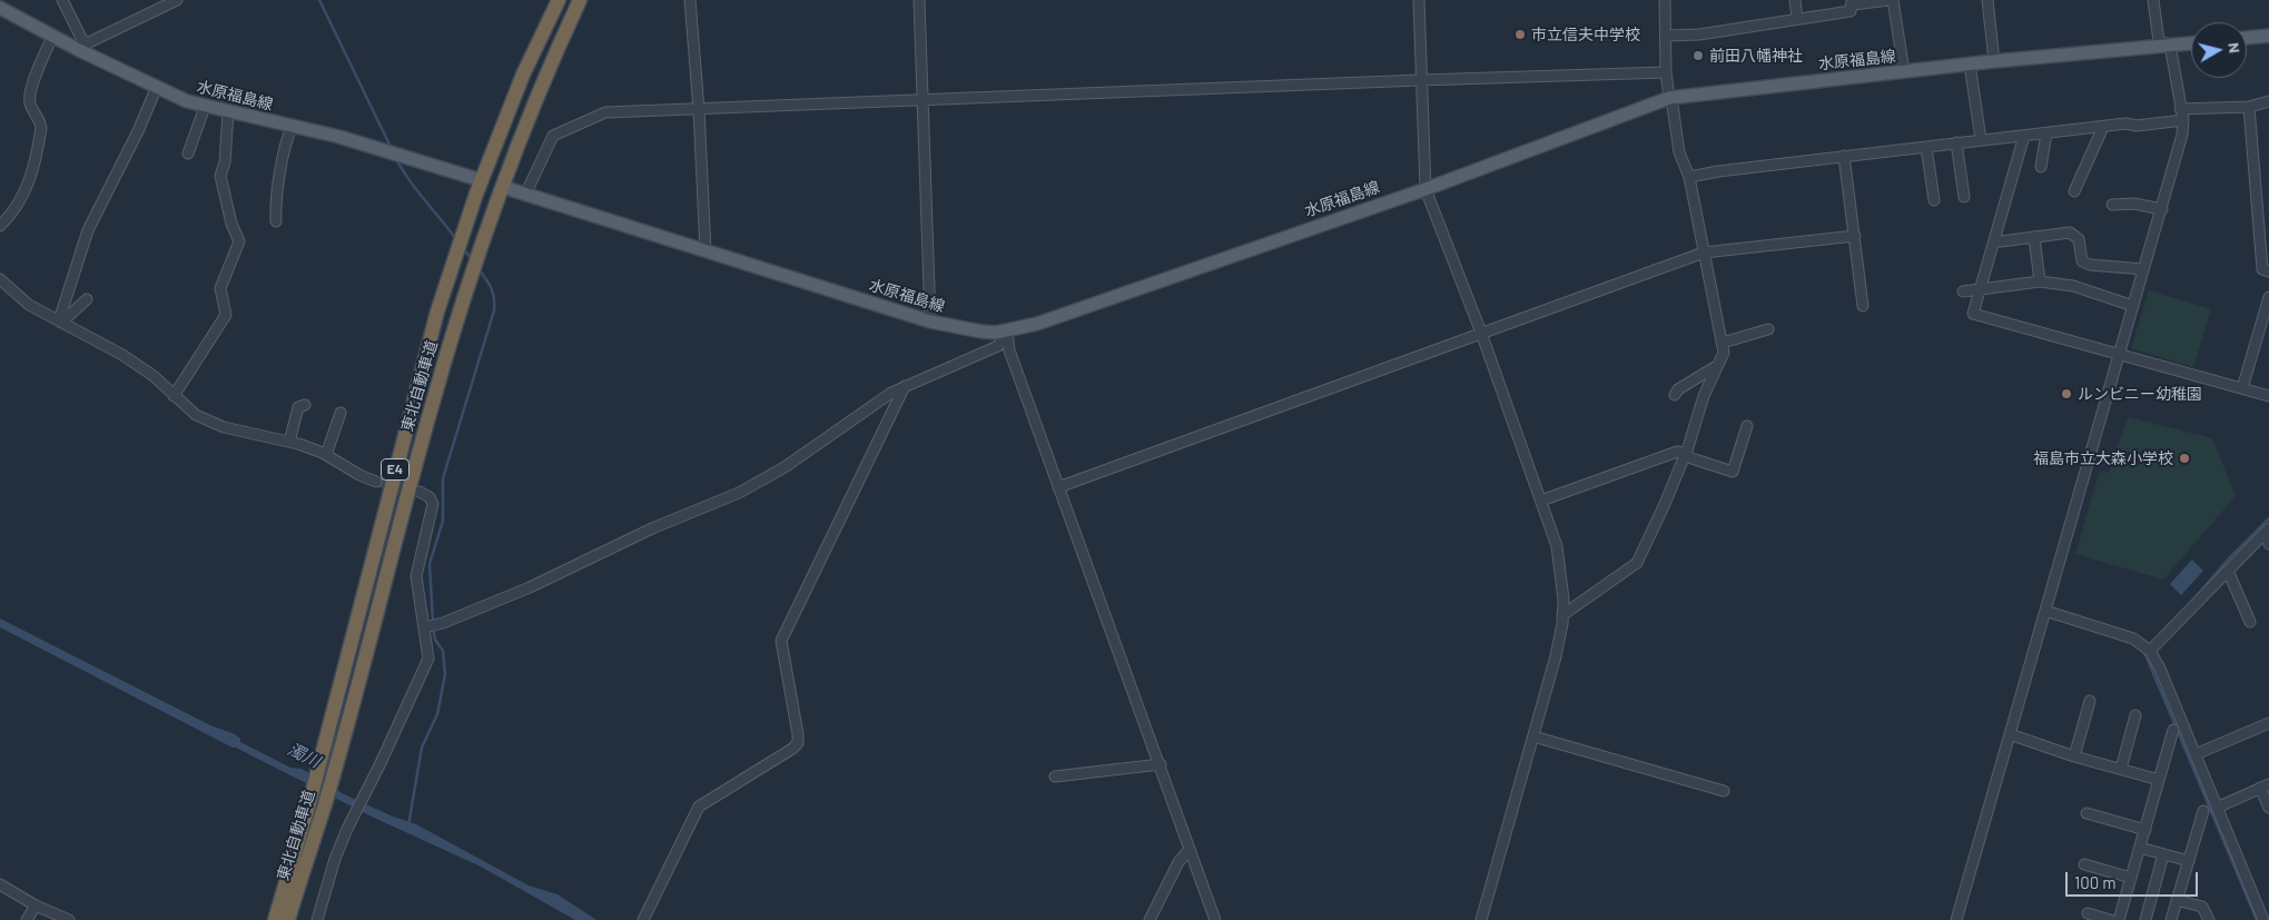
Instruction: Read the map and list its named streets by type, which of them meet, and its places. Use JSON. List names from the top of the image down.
{
  "streets": {
    "highway": ["東北自動車道", "E4"],
    "main road": ["水原福島線"]
  },
  "crossings": [
    ["水原福島線", "東北自動車道"]
  ],
  "water": ["濁川"],
  "places": [
    "市立信夫中学校",
    "前田八幡神社",
    "ルンビニー幼稚園",
    "福島市立大森小学校"
  ],
  "scale_bar": "100 m",
  "north": "right"
}
